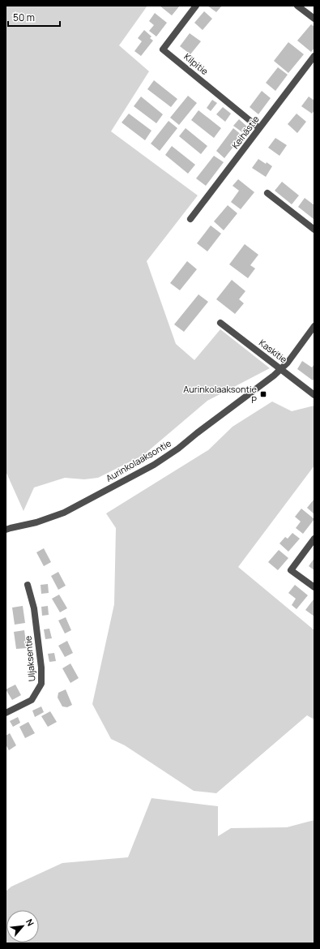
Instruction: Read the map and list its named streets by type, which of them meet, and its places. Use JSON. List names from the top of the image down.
{
  "streets": {
    "street": [
      "Kilpitie",
      "Keihästie",
      "Kaskitie",
      "Aurinkolaaksontie",
      "Uljaksentie"
    ]
  },
  "crossings": [
    ["Kilpitie", "Keihästie"],
    ["Kaskitie", "Aurinkolaaksontie"]
  ],
  "places": {
    "transit": ["Aurinkolaaksontie P"]
  },
  "scale_bar": "50 m",
  "north": "top right"
}
